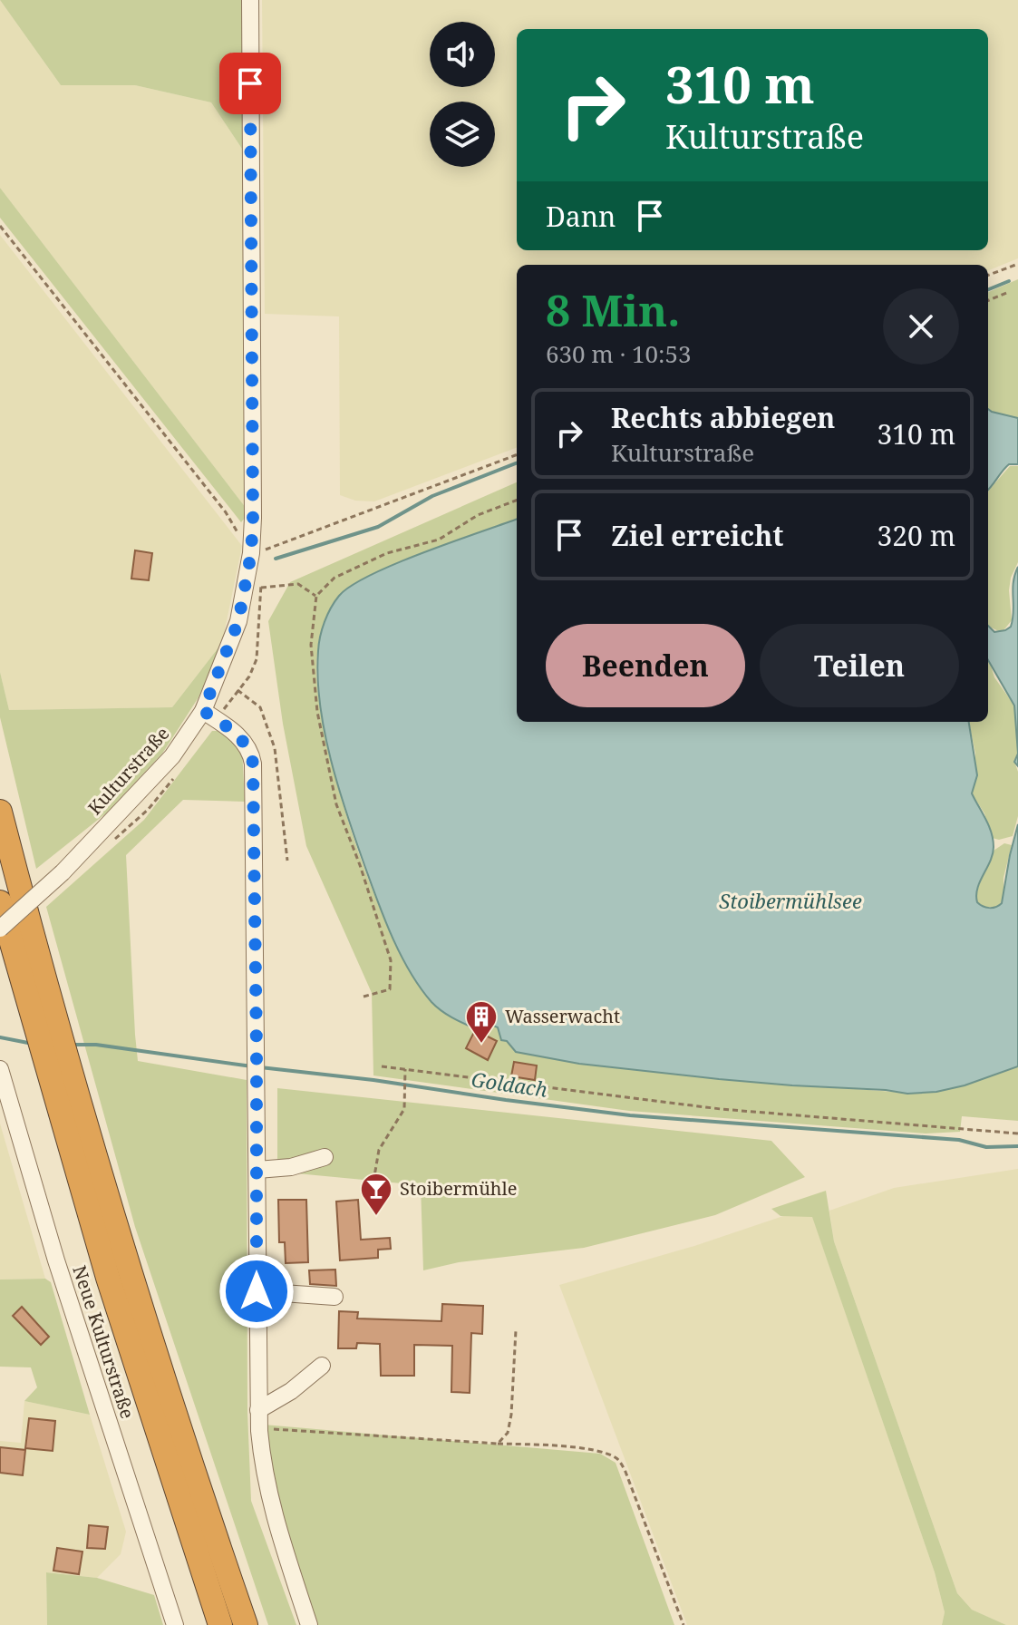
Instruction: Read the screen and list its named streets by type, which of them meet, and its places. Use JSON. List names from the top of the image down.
{
  "streets": {
    "street": ["Kulturstraße", "Neue Kulturstraße"]
  },
  "water": ["Stoibermühlsee", "Goldach"],
  "places": {
    "building": ["Wasserwacht"],
    "bar": ["Stoibermühle"]
  },
  "page": {
    "turn": ["310 m", "Kulturstraße"],
    "then": "Dann",
    "heading": ["8 Min.", "630 m · 10:53"],
    "list": [
      {
        "name": "Rechts abbiegen",
        "note": "Kulturstraße",
        "value": "310 m"
      },
      {
        "name": "Ziel erreicht",
        "value": "320 m"
      }
    ],
    "buttons": ["Beenden", "Teilen"]
  }
}
